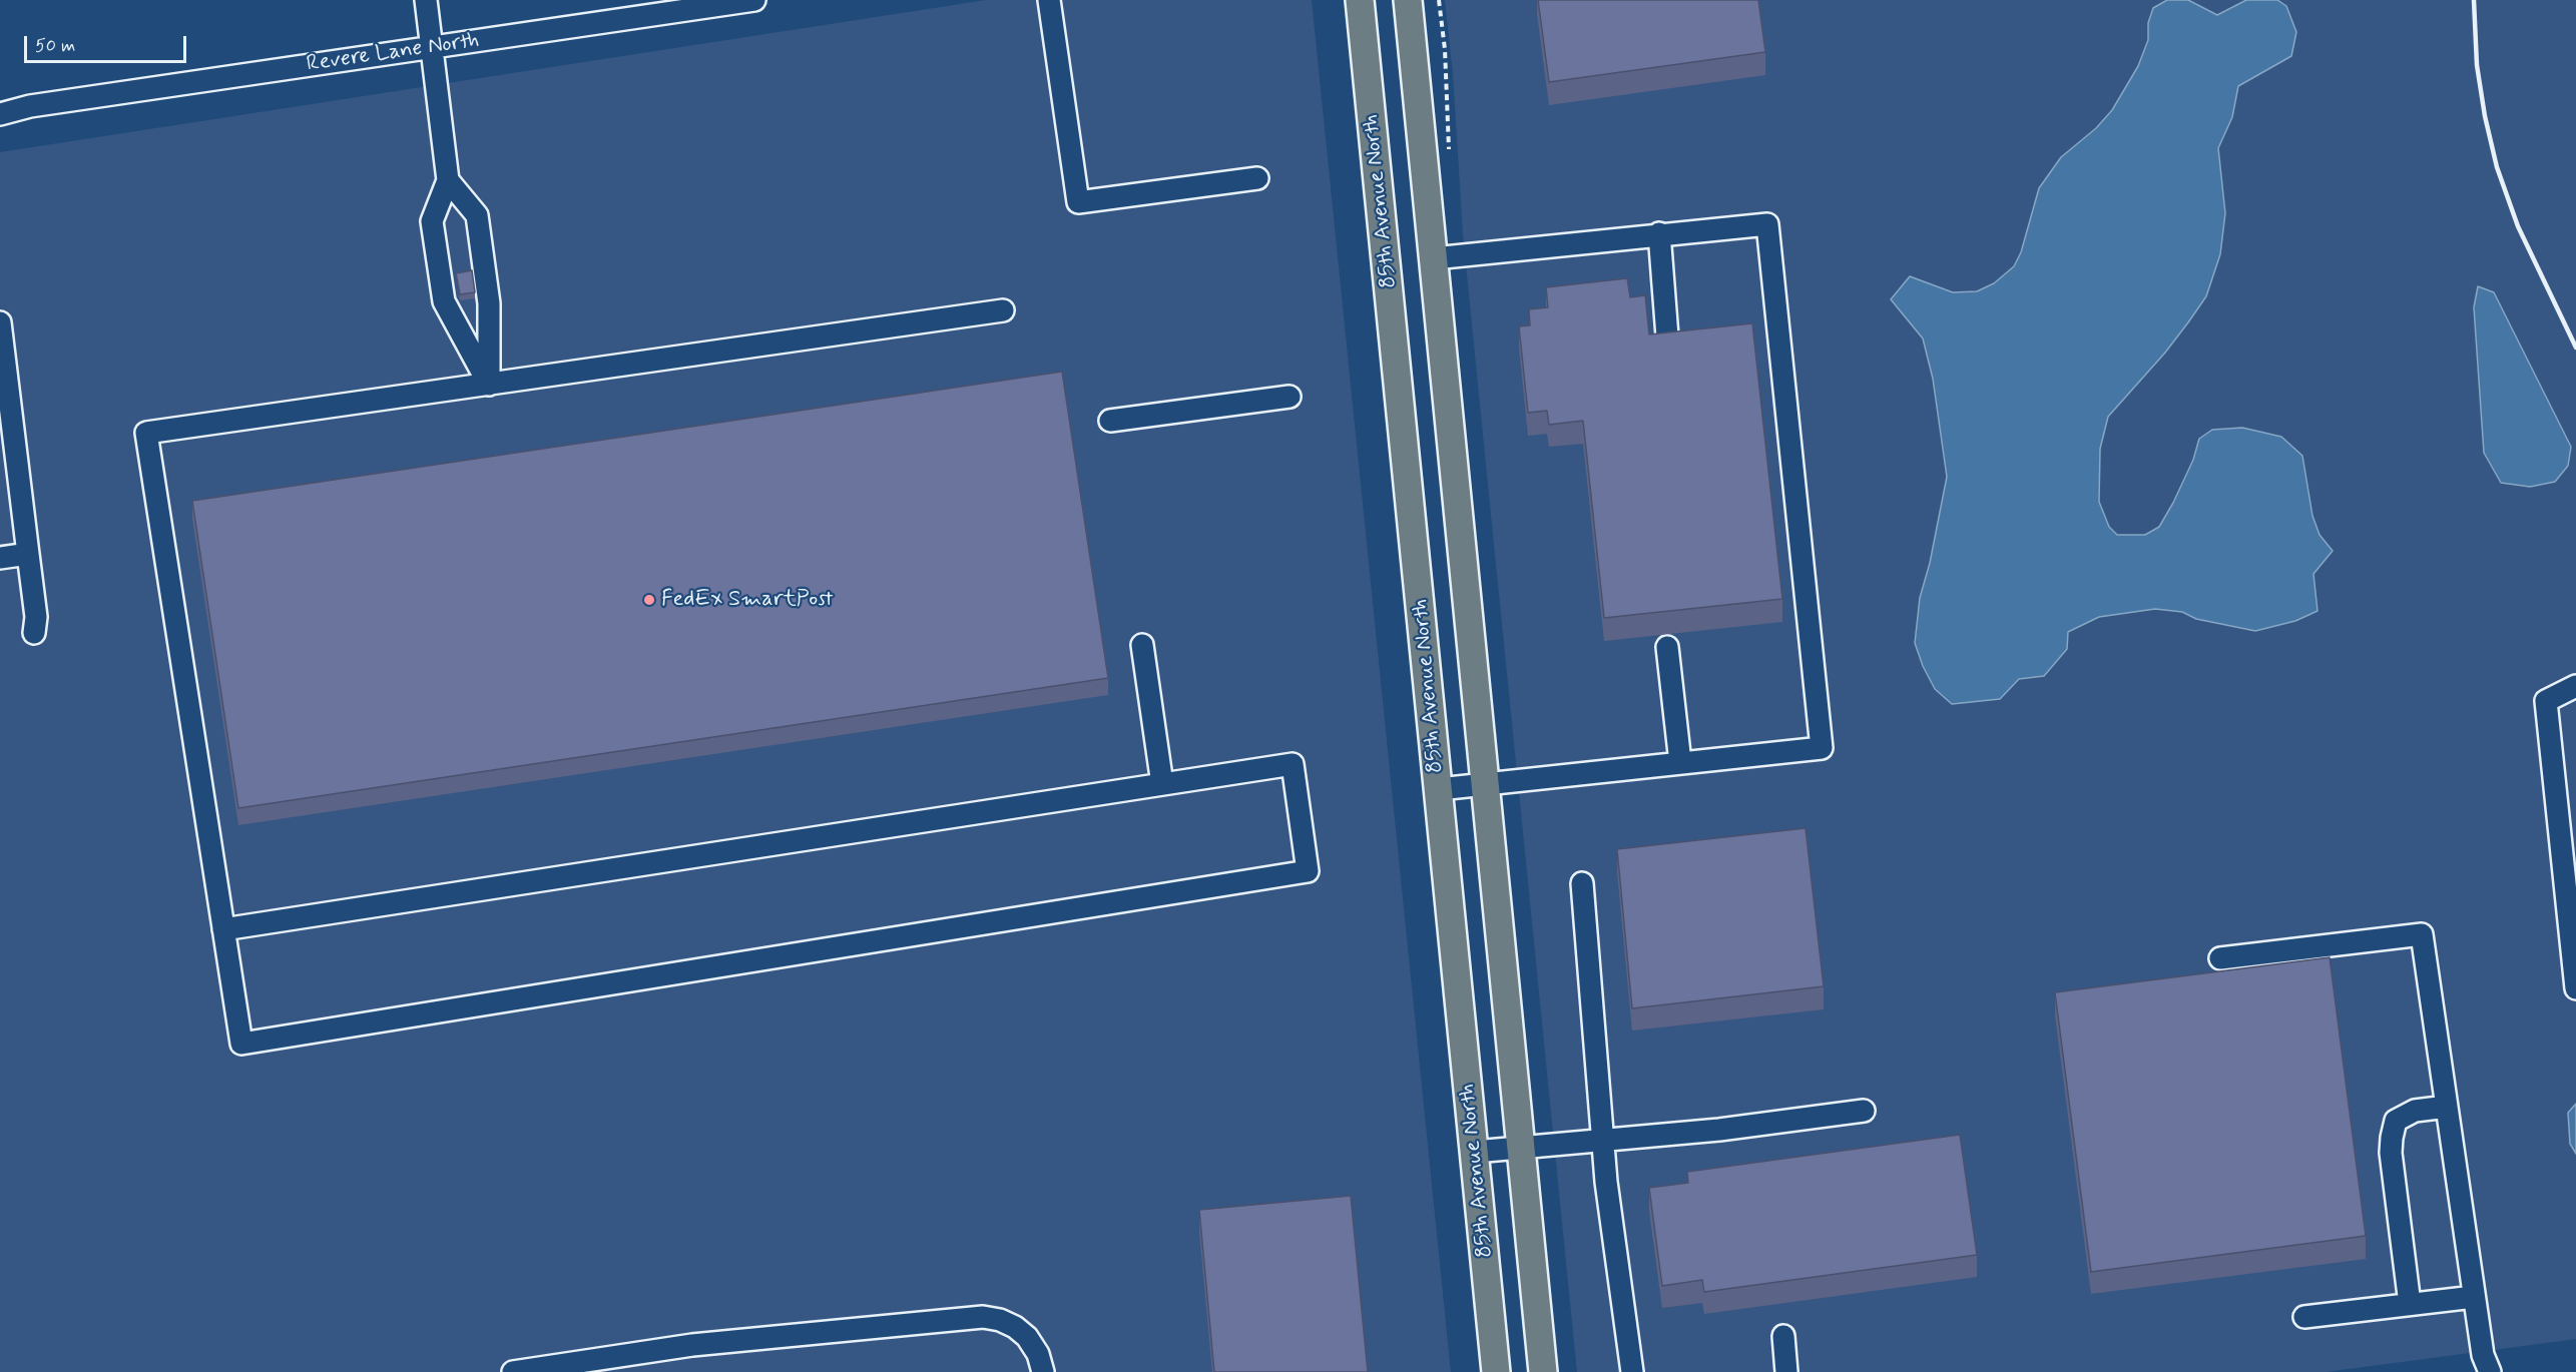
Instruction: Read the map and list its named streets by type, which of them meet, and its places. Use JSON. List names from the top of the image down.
{
  "streets": {
    "main road": ["85th Avenue North"],
    "street": ["Revere Lane North"]
  },
  "places": ["FedEx SmartPost"],
  "scale_bar": "50 m"
}
